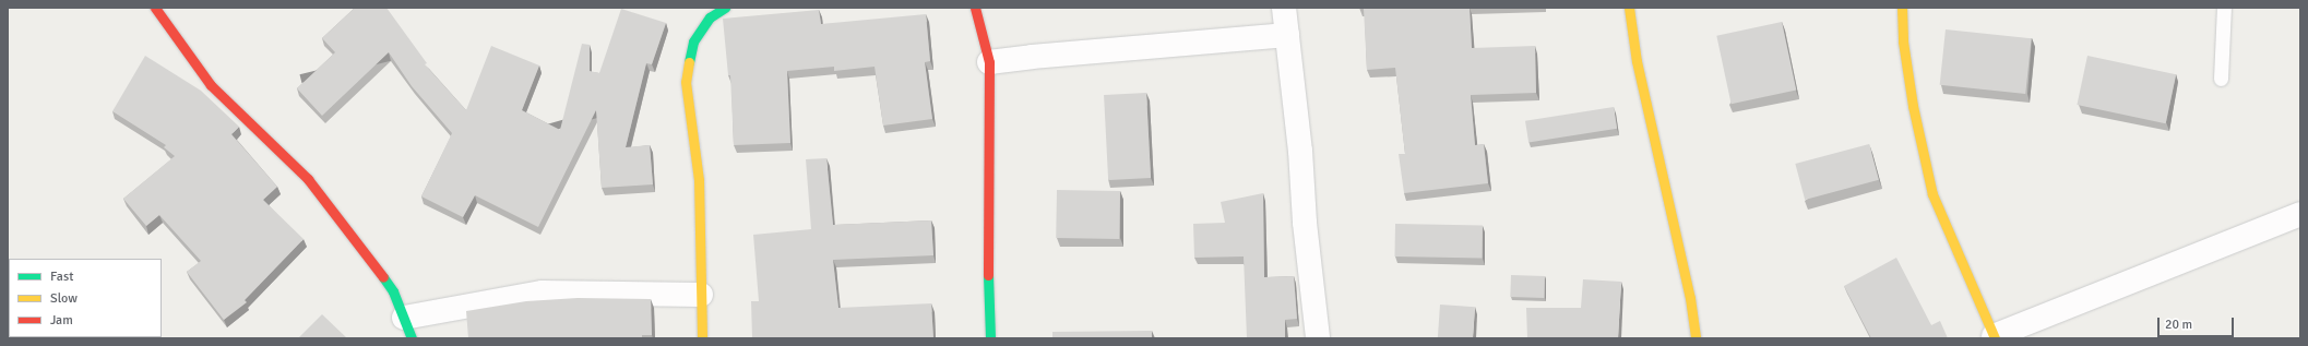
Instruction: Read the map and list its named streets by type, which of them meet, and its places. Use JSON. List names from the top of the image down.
{
  "legend": ["Fast", "Slow", "Jam"],
  "scale_bar": "20 m"
}
